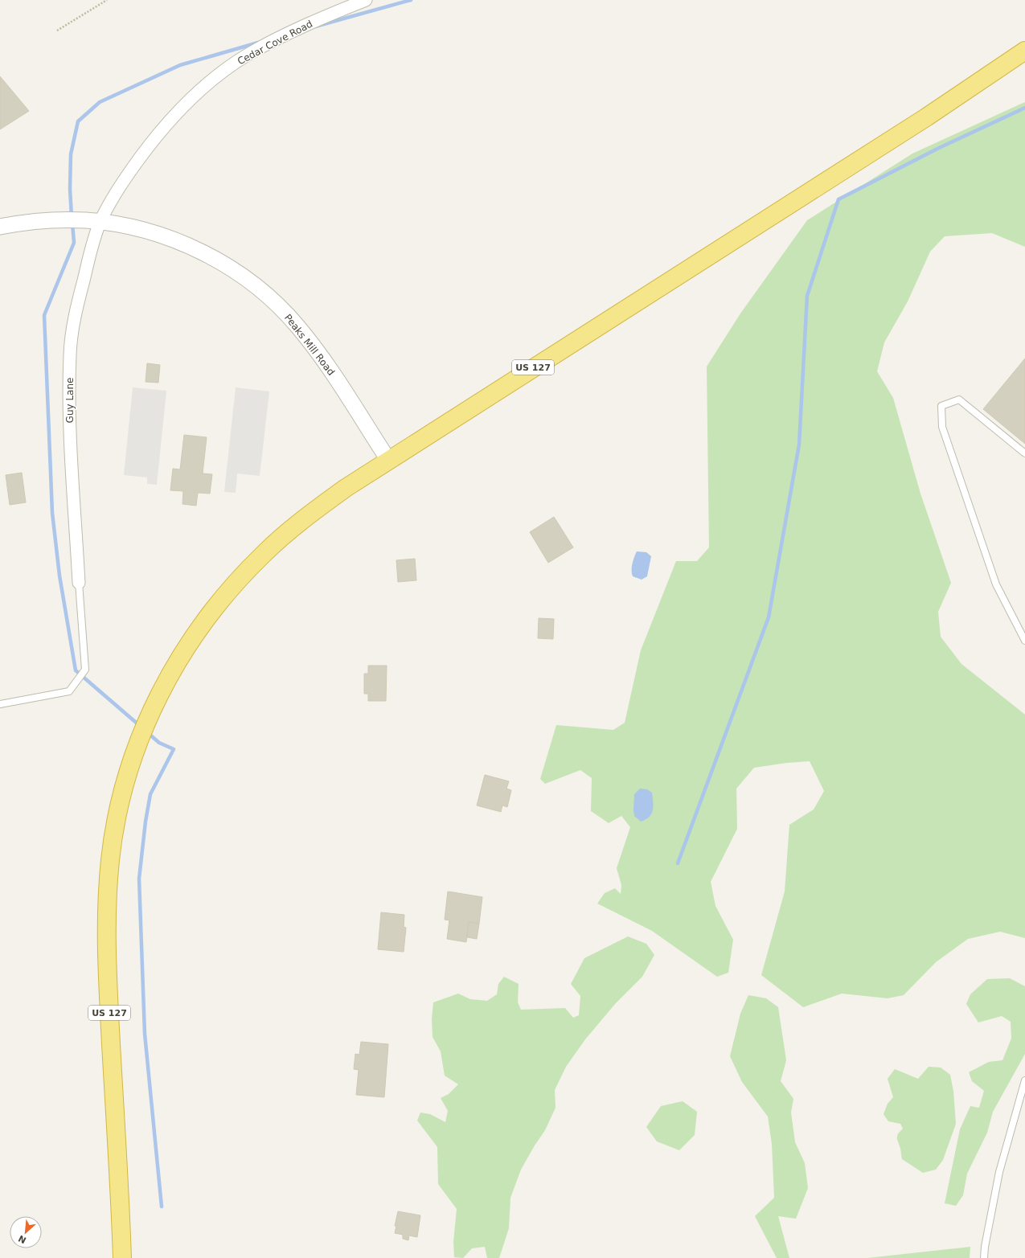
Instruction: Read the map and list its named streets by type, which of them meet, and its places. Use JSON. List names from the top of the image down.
{
  "streets": {
    "highway": ["US 127"],
    "street": ["Cedar Cove Road", "Peaks Mill Road", "Guy Lane"]
  },
  "crossings": [
    ["Cedar Cove Road", "Peaks Mill Road"],
    ["Cedar Cove Road", "Guy Lane"],
    ["Peaks Mill Road", "US 127"],
    ["Peaks Mill Road", "Guy Lane"]
  ],
  "north": "bottom left"
}
